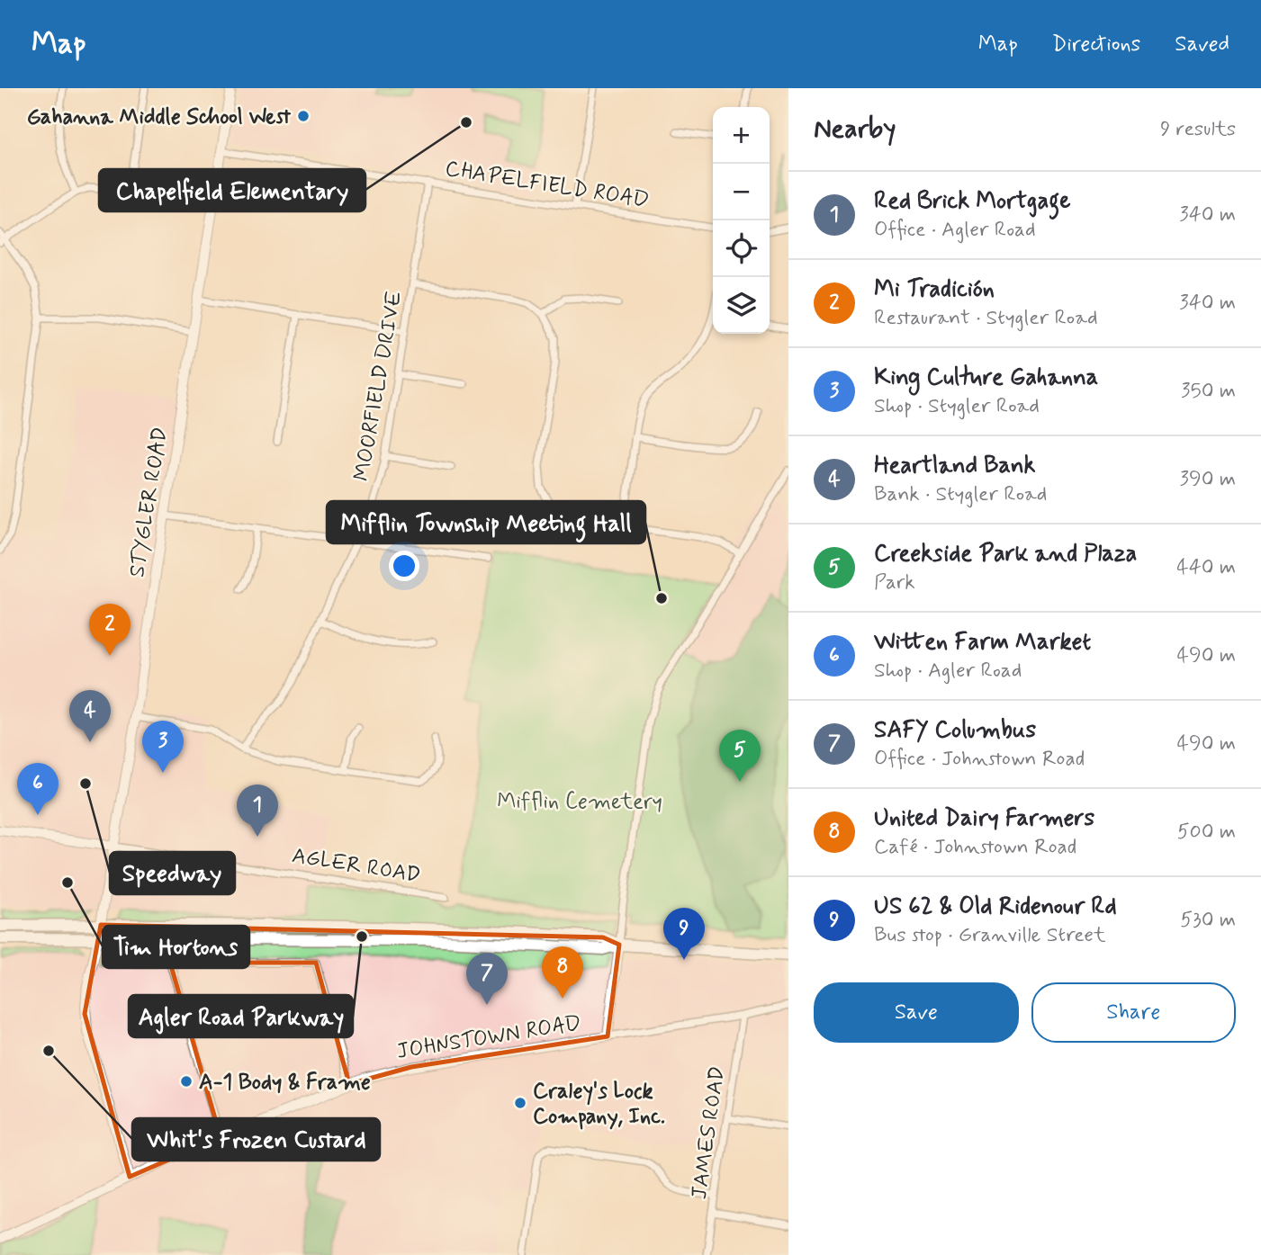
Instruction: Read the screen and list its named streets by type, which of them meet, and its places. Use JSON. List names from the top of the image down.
{
  "streets": {
    "main road": ["STYGLER ROAD", "AGLER ROAD", "JOHNSTOWN ROAD"],
    "street": ["CHAPELFIELD ROAD", "MOORFIELD DRIVE", "JAMES ROAD"]
  },
  "crossings": [
    ["CHAPELFIELD ROAD", "MOORFIELD DRIVE"],
    ["CHAPELFIELD ROAD", "STYGLER ROAD"],
    ["STYGLER ROAD", "AGLER ROAD"],
    ["STYGLER ROAD", "JOHNSTOWN ROAD"],
    ["JOHNSTOWN ROAD", "JAMES ROAD"]
  ],
  "parks": ["Mifflin Cemetery"],
  "places": [
    "Gahanna Middle School West",
    "Chapelfield Elementary",
    "Mifflin Township Meeting Hall",
    "Speedway",
    "Tim Hortons",
    "Agler Road Parkway",
    "Whit's Frozen Custard",
    "A-1 Body & Frame",
    "Craley's Lock Company, Inc."
  ],
  "page": {
    "header": "Map",
    "nav": ["Map", "Directions", "Saved"],
    "heading": ["Nearby", "9 results"],
    "map_buttons": ["+", "−"],
    "list": [
      {
        "mark": "1",
        "name": "Red Brick Mortgage",
        "note": "Office · Agler Road",
        "value": "340 m"
      },
      {
        "mark": "2",
        "name": "Mi Tradición",
        "note": "Restaurant · Stygler Road",
        "value": "340 m"
      },
      {
        "mark": "3",
        "name": "King Culture Gahanna",
        "note": "Shop · Stygler Road",
        "value": "350 m"
      },
      {
        "mark": "4",
        "name": "Heartland Bank",
        "note": "Bank · Stygler Road",
        "value": "390 m"
      },
      {
        "mark": "5",
        "name": "Creekside Park and Plaza",
        "note": "Park",
        "value": "440 m"
      },
      {
        "mark": "6",
        "name": "Witten Farm Market",
        "note": "Shop · Agler Road",
        "value": "490 m"
      },
      {
        "mark": "7",
        "name": "SAFY Columbus",
        "note": "Office · Johnstown Road",
        "value": "490 m"
      },
      {
        "mark": "8",
        "name": "United Dairy Farmers",
        "note": "Café · Johnstown Road",
        "value": "500 m"
      },
      {
        "mark": "9",
        "name": "US 62 & Old Ridenour Rd",
        "note": "Bus stop · Granville Street",
        "value": "530 m"
      }
    ],
    "pins": [
      "2",
      "4",
      "3",
      "5",
      "6",
      "1",
      "9",
      "8",
      "7"
    ],
    "buttons": ["Save", "Share"]
  }
}
